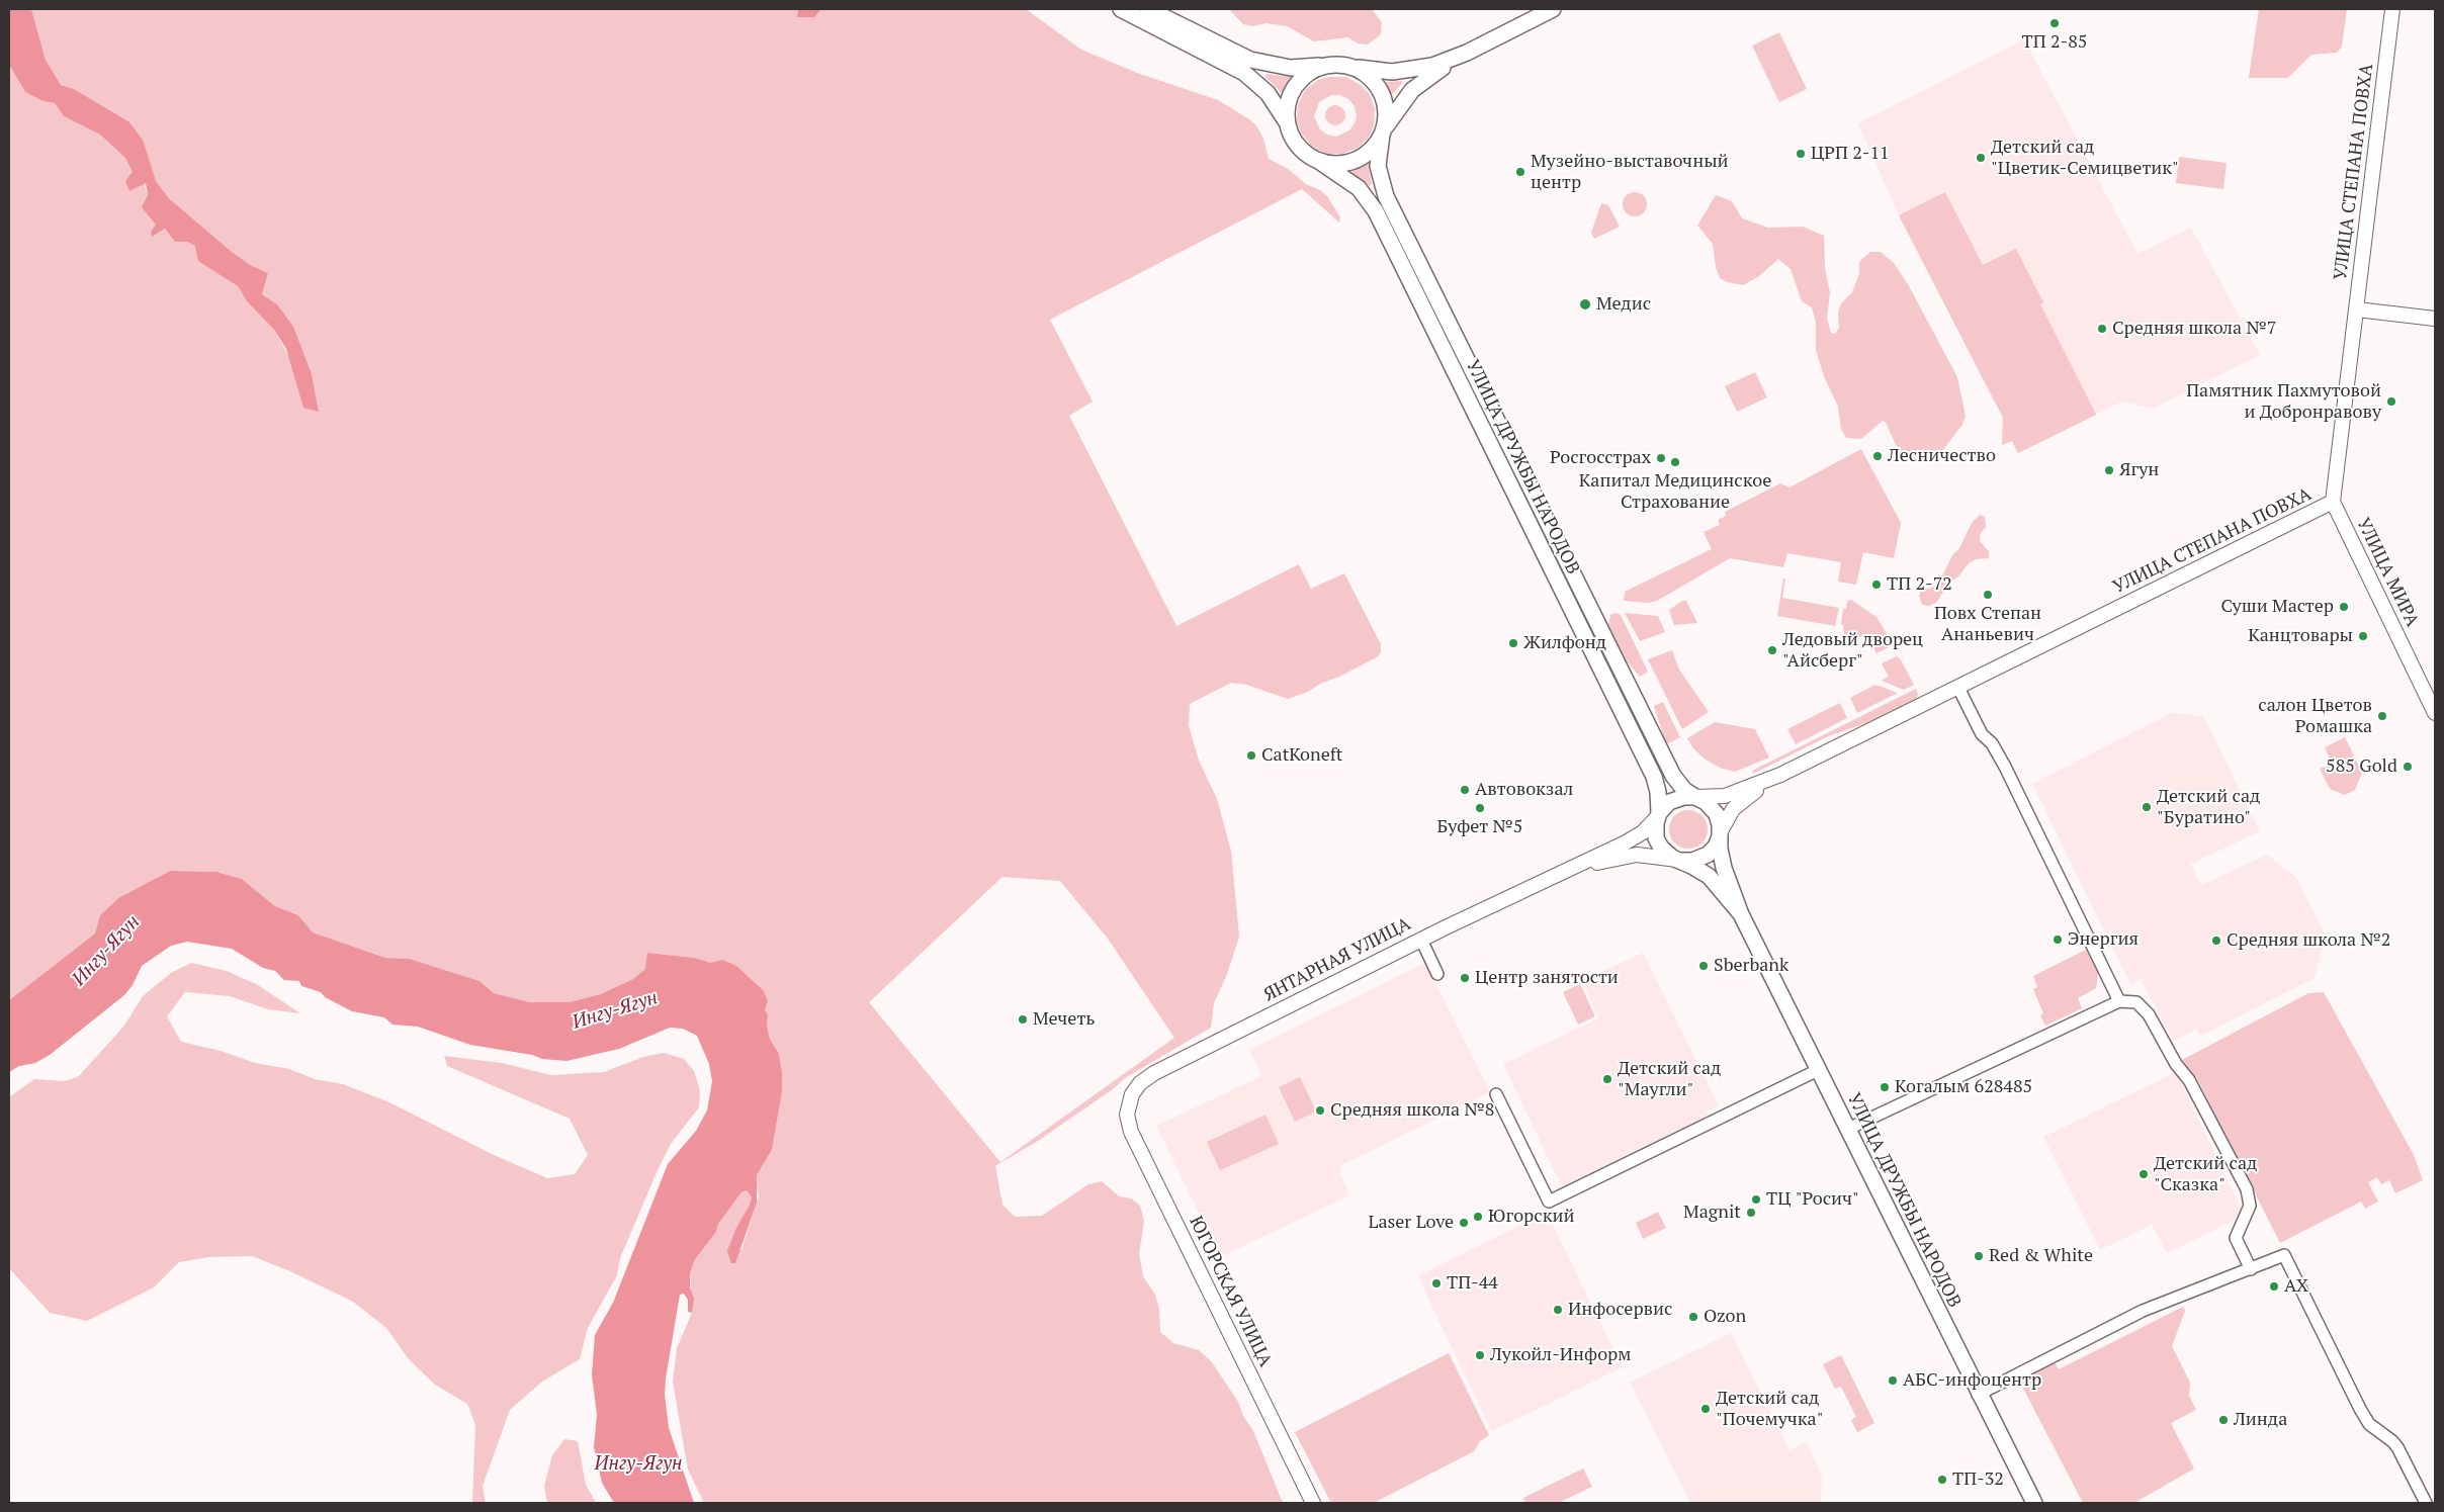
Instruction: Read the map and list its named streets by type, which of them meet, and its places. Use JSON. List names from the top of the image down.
{
  "streets": {
    "main road": ["УЛИЦА ДРУЖБЫ НАРОДОВ"],
    "street": [
      "УЛИЦА СТЕПАНА ПОВХА",
      "УЛИЦА МИРА",
      "ЯНТАРНАЯ УЛИЦА",
      "ЮГОРСКАЯ УЛИЦА"
    ]
  },
  "crossings": [
    ["УЛИЦА СТЕПАНА ПОВХА", "УЛИЦА МИРА"],
    ["ЯНТАРНАЯ УЛИЦА", "ЮГОРСКАЯ УЛИЦА"]
  ],
  "water": ["Ингу-Ягун"],
  "places": [
    "ТП 2-85",
    "ЦРП 2-11",
    "Детский сад \"Цветик-Семицветик\"",
    "Музейно-выставочный центр",
    "Медис",
    "Средняя школа №7",
    "Памятник Пахмутовой и Добронравову",
    "Лесничество",
    "Росгосстрах",
    "Капитал Медицинское Страхование",
    "Ягун",
    "ТП 2-72",
    "Повх Степан Ананьевич",
    "Суши Мастер",
    "Канцтовары",
    "Жилфонд",
    "Ледовый дворец \"Айсберг\"",
    "салон Цветов Ромашка",
    "CatKoneft",
    "585 Gold",
    "Автовокзал",
    "Детский сад \"Буратино\"",
    "Буфет №5",
    "Энергия",
    "Средняя школа №2",
    "Sberbank",
    "Центр занятости",
    "Мечеть",
    "Детский сад \"Маугли\"",
    "Когалым 628485",
    "Средняя школа №8",
    "Детский сад \"Сказка\"",
    "ТЦ \"Росич\"",
    "Magnit",
    "Югорский",
    "Laser Love",
    "Red & White",
    "ТП-44",
    "АХ",
    "Инфосервис",
    "Ozon",
    "Лукойл-Информ",
    "АБС-инфоцентр",
    "Детский сад \"Почемучка\"",
    "Линда",
    "ТП-32"
  ]
}
